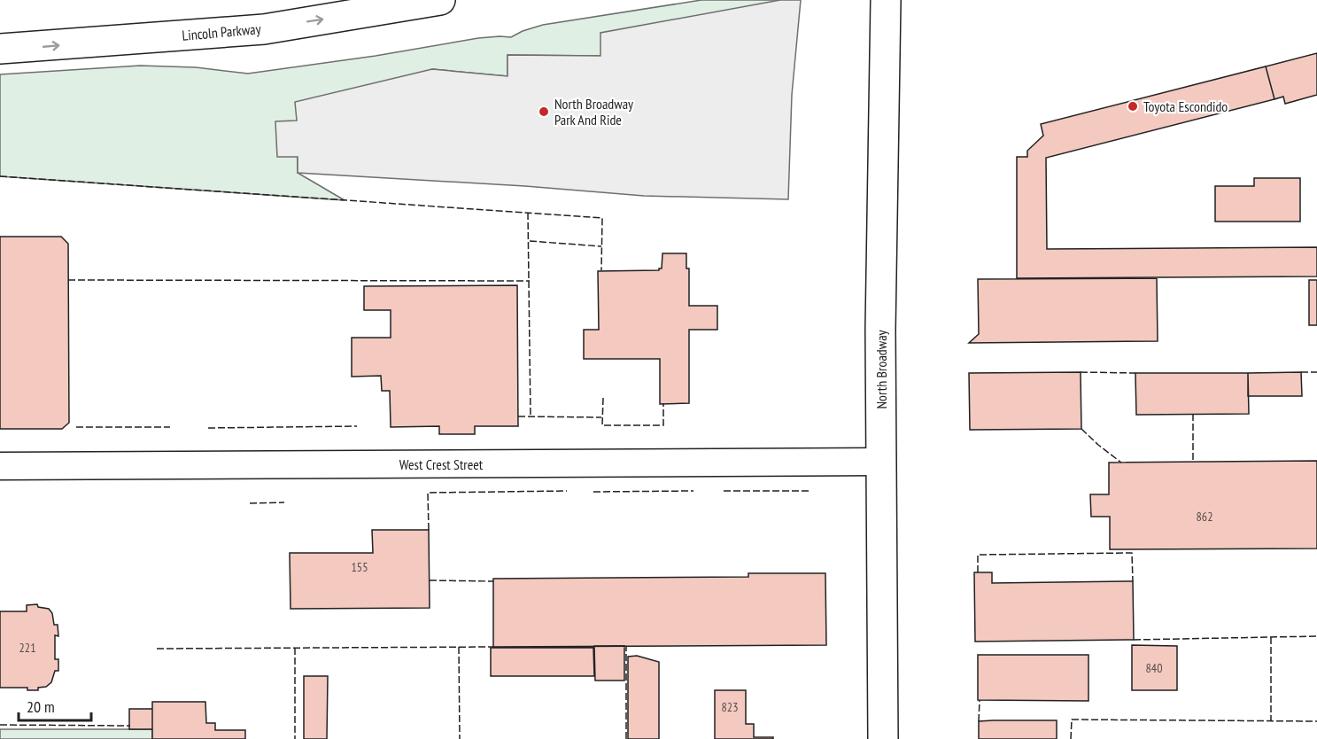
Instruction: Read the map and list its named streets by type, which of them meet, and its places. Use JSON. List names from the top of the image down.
{
  "streets": {
    "main road": ["Lincoln Parkway", "North Broadway"],
    "street": ["West Crest Street"]
  },
  "crossings": [
    ["North Broadway", "West Crest Street"]
  ],
  "one_way": ["Lincoln Parkway"],
  "places": ["Toyota Escondido", "North Broadway Park And Ride"],
  "house_numbers": [
    "862",
    "155",
    "221",
    "840",
    "823"
  ],
  "scale_bar": "20 m"
}
